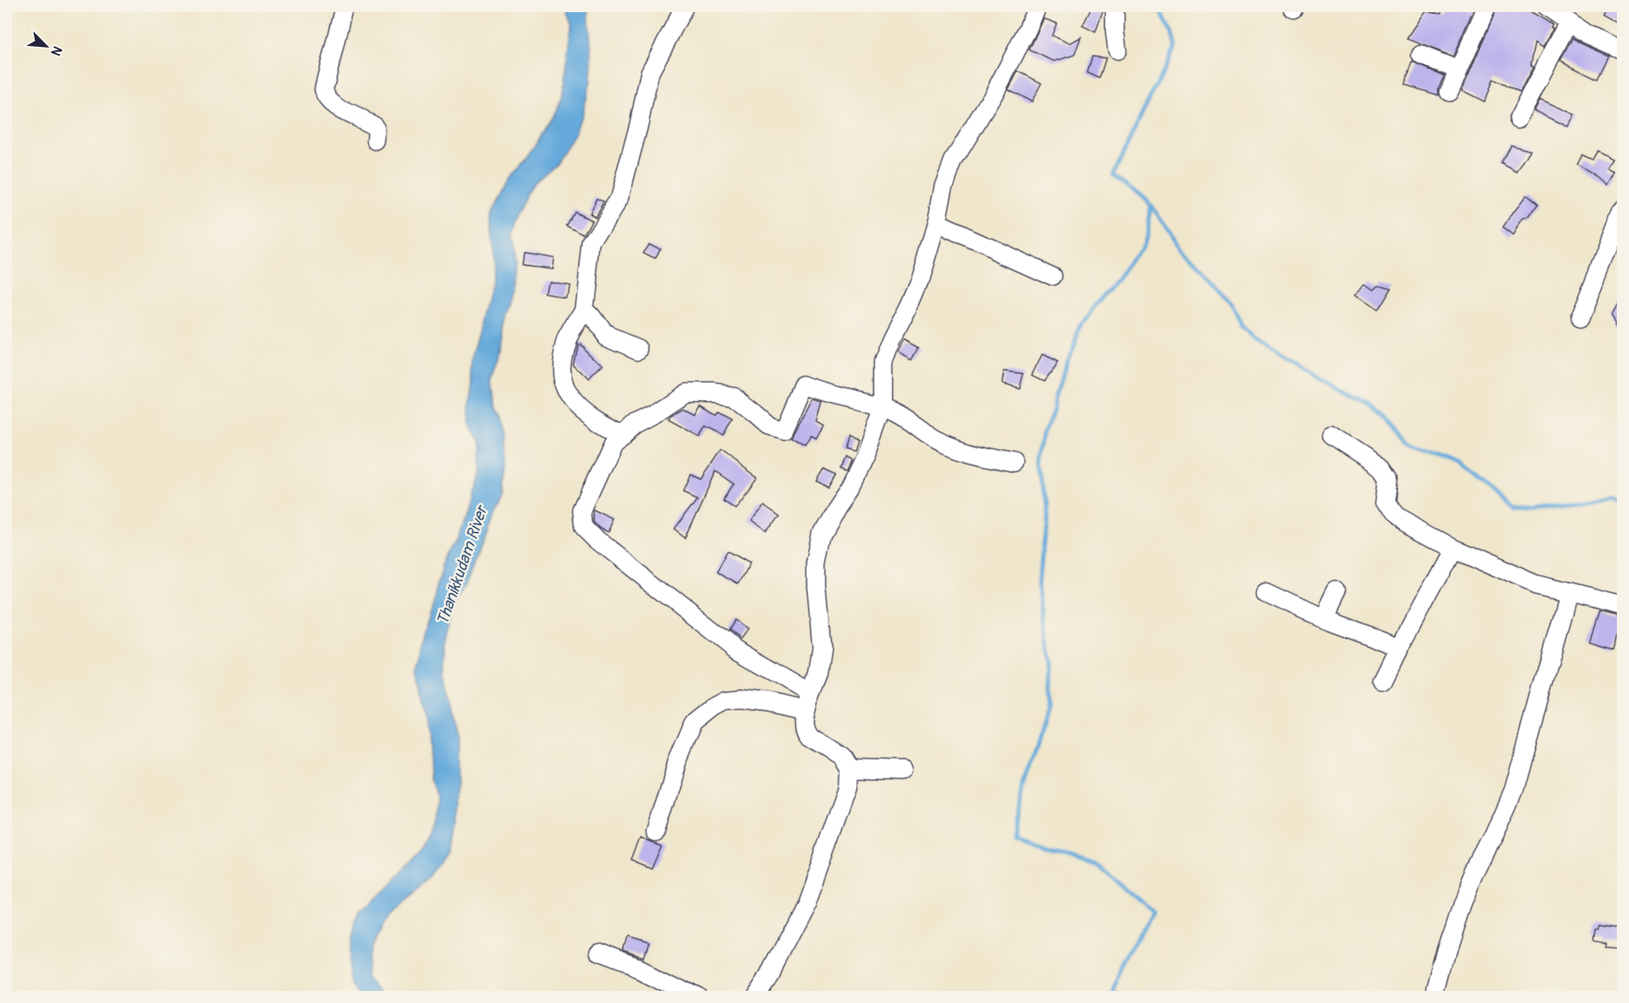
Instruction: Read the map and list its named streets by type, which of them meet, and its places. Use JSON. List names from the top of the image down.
{
  "water": ["Thanikkudam River"],
  "north": "bottom right"
}
